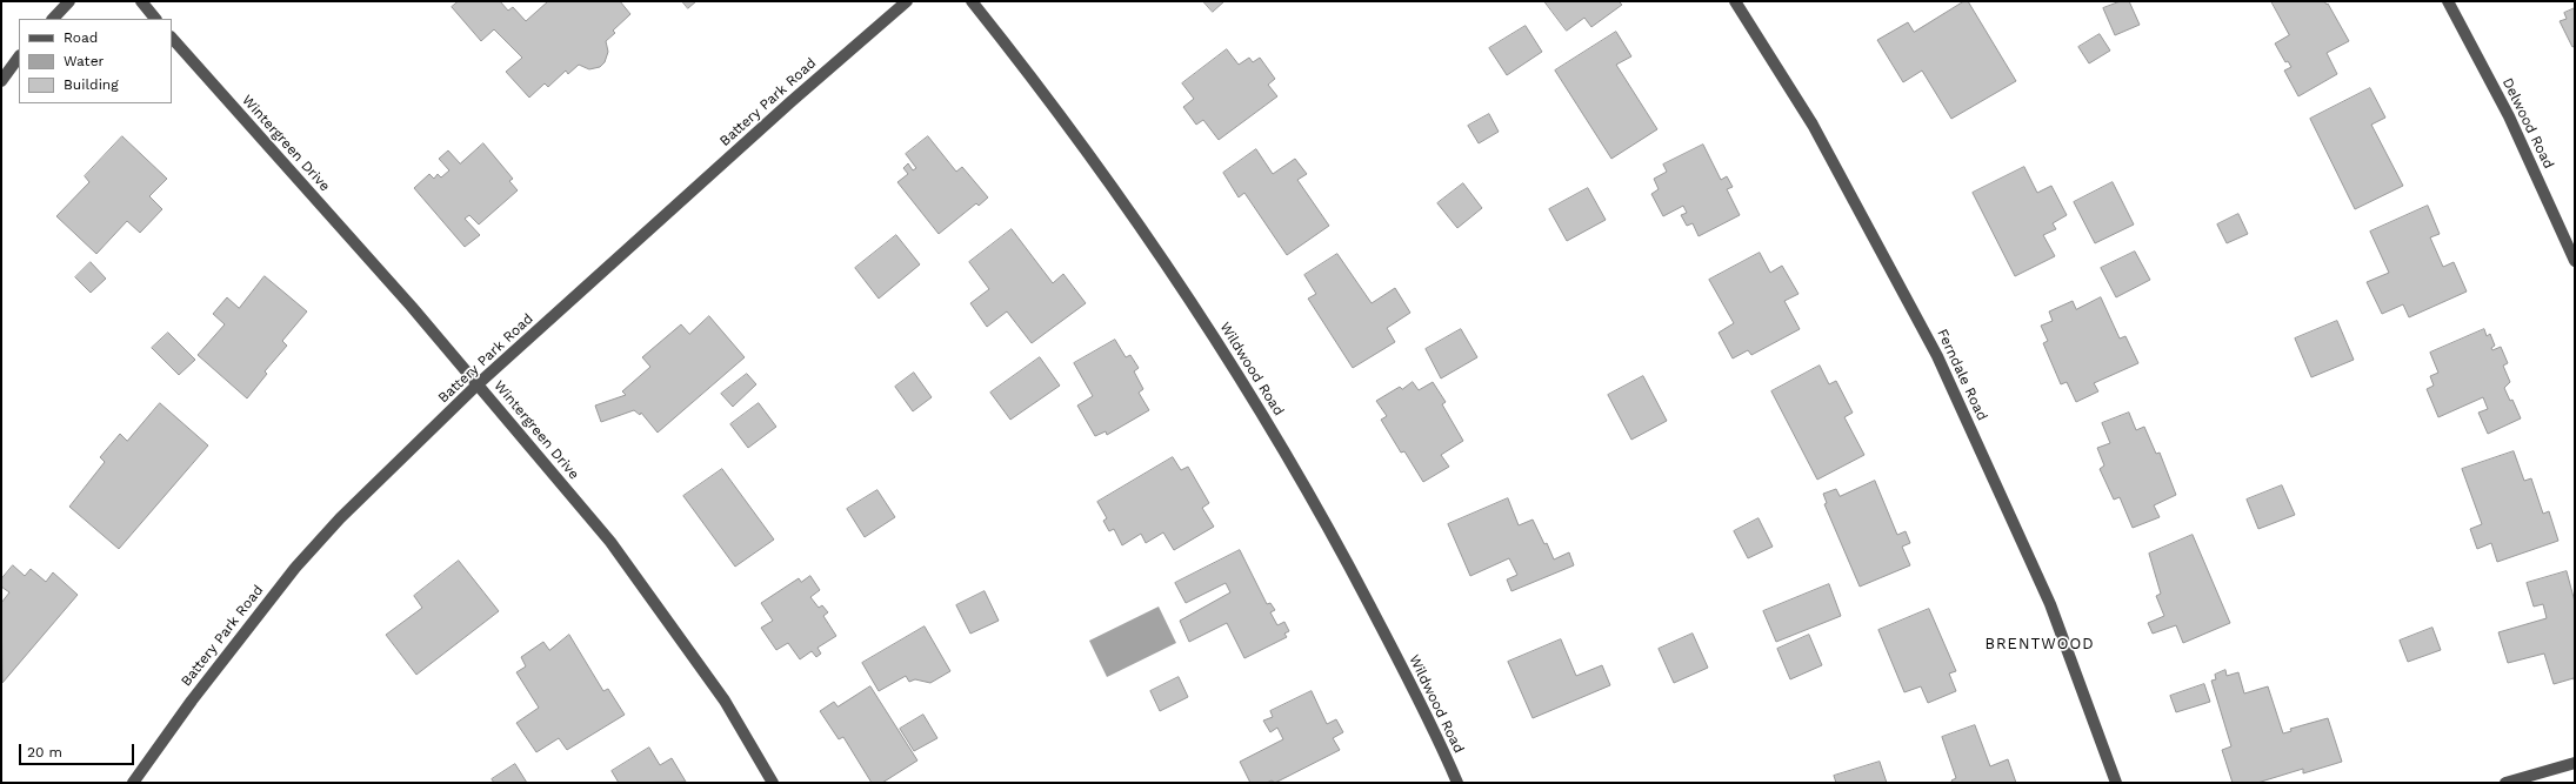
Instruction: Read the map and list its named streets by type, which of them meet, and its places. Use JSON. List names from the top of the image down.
{
  "streets": {
    "street": [
      "Battery Park Road",
      "Delwood Road",
      "Wintergreen Drive",
      "Wildwood Road",
      "Ferndale Road"
    ]
  },
  "crossings": [
    ["Battery Park Road", "Wintergreen Drive"]
  ],
  "districts": ["BRENTWOOD"],
  "legend": ["Road", "Water", "Building"],
  "scale_bar": "20 m"
}
